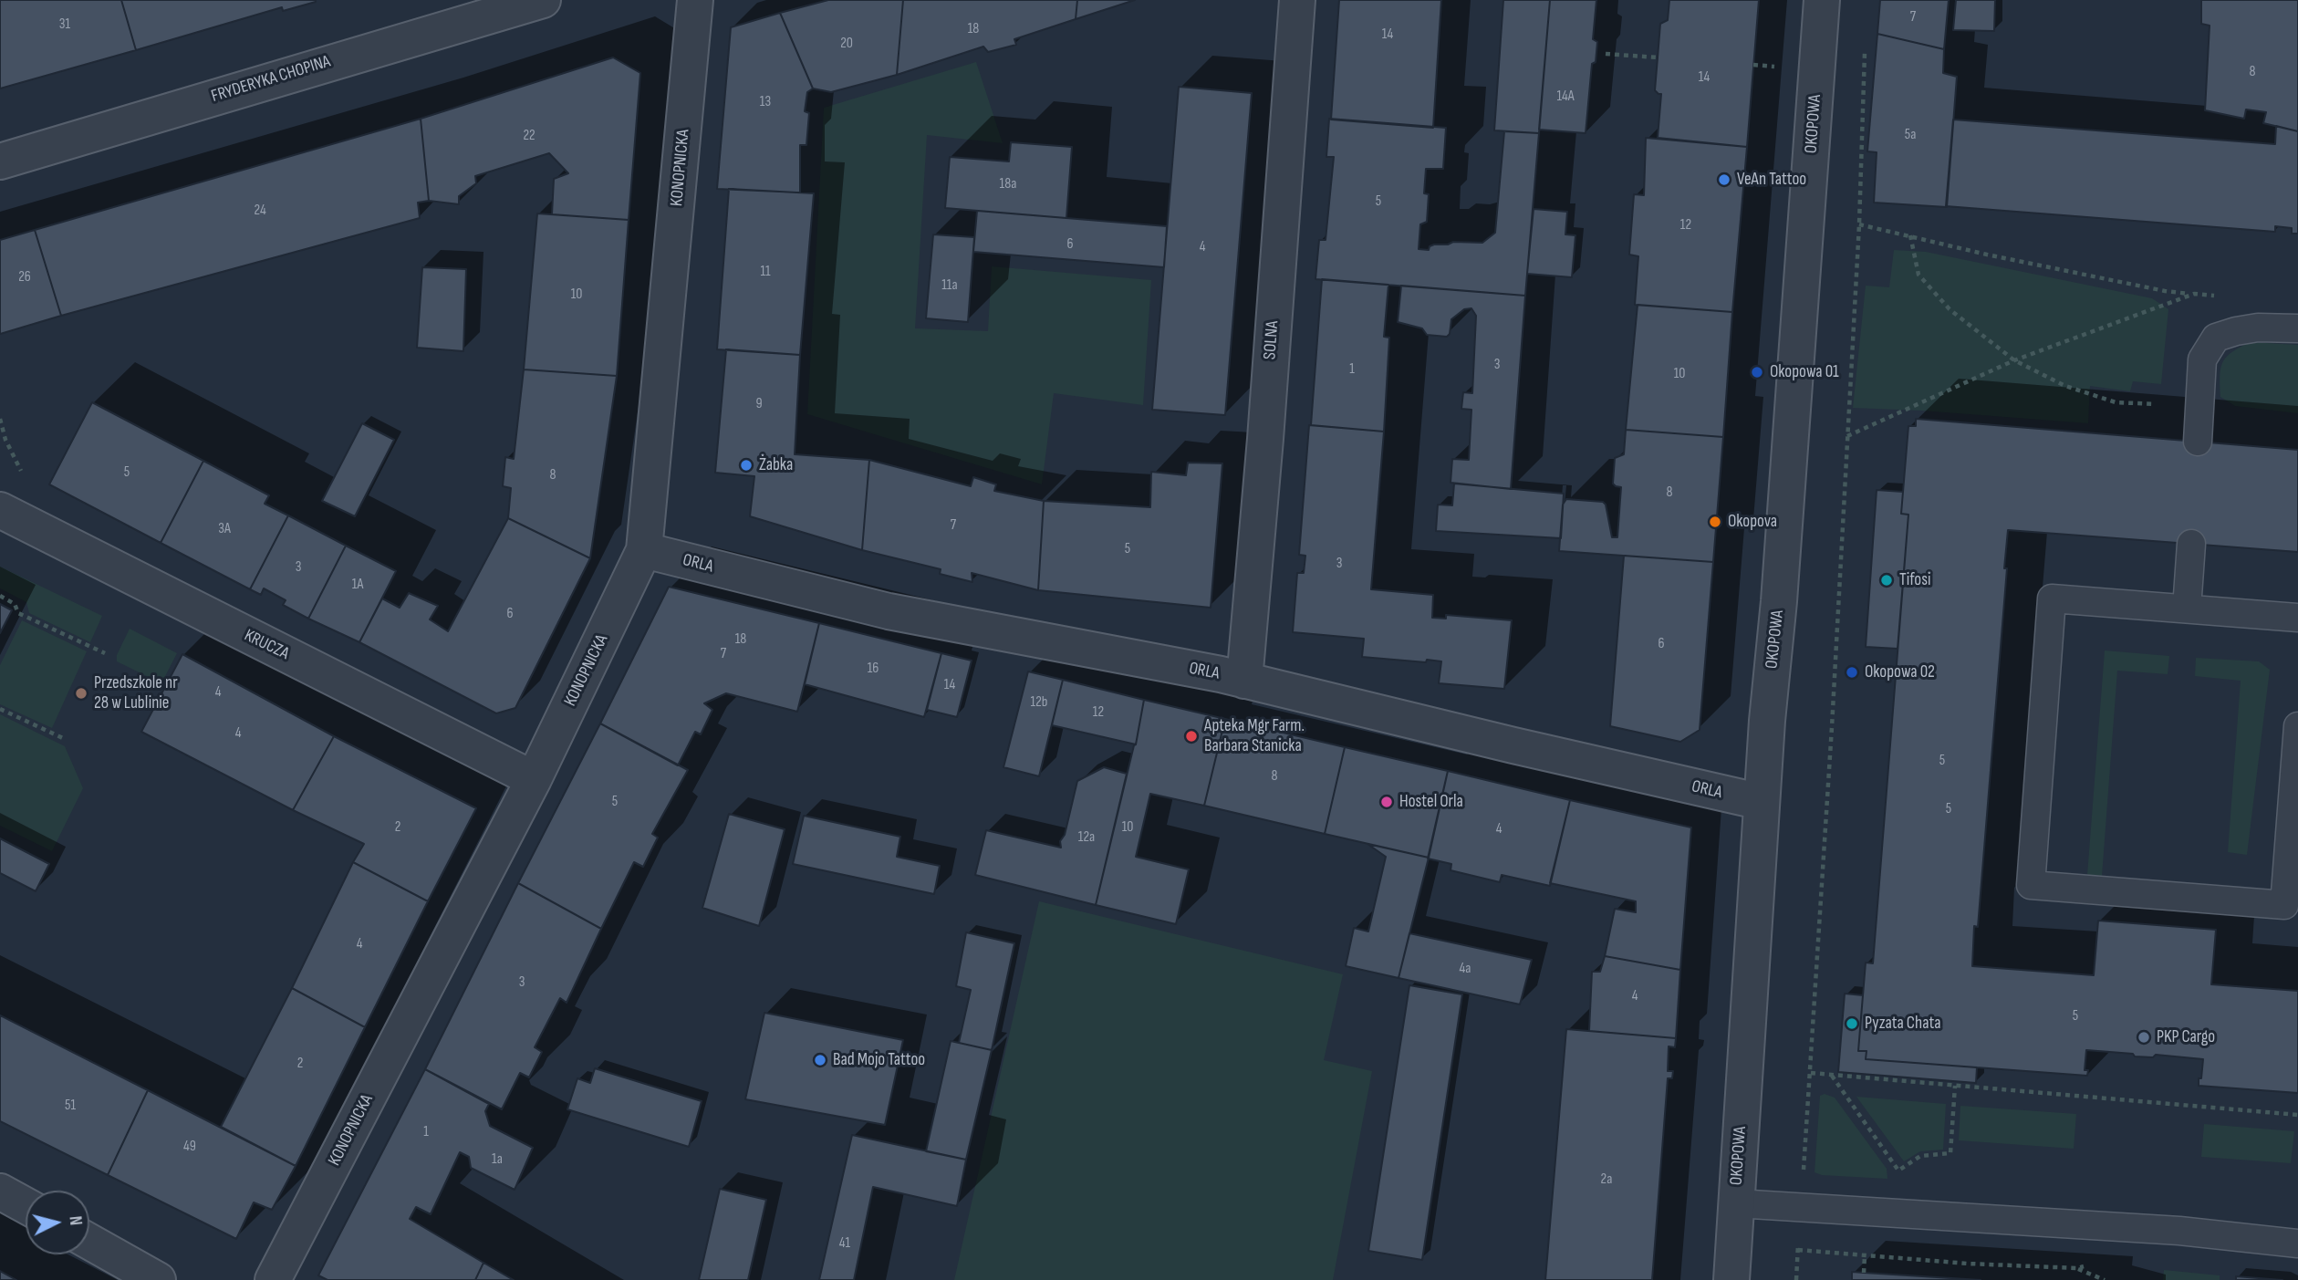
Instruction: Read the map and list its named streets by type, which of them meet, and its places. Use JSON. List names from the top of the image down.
{
  "streets": {
    "street": [
      "FRYDERYKA CHOPINA",
      "OKOPOWA",
      "KONOPNICKA",
      "SOLNA",
      "ORLA",
      "KRUCZA"
    ]
  },
  "crossings": [
    ["OKOPOWA", "ORLA"],
    ["KONOPNICKA", "ORLA"],
    ["KONOPNICKA", "KRUCZA"],
    ["SOLNA", "ORLA"]
  ],
  "places": [
    "VeAn Tattoo",
    "Okopowa 01",
    "Żabka",
    "Okopova",
    "Tifosi",
    "Okopowa 02",
    "Przedszkole nr 28 w Lublinie",
    "Apteka Mgr Farm. Barbara Stanicka",
    "Hostel Orla",
    "Pyzata Chata",
    "PKP Cargo",
    "Bad Mojo Tattoo"
  ],
  "house_numbers": [
    "7",
    "31",
    "18",
    "14",
    "20",
    "8",
    "14",
    "14A",
    "13",
    "5a",
    "22",
    "18a",
    "5",
    "24",
    "12",
    "6",
    "4",
    "11",
    "26",
    "11a",
    "10",
    "3",
    "1",
    "10",
    "9",
    "5",
    "8",
    "8",
    "7",
    "3A",
    "5",
    "3",
    "3",
    "1A",
    "6",
    "18",
    "6",
    "7",
    "16",
    "14",
    "4",
    "12b",
    "12",
    "4",
    "5",
    "8",
    "5",
    "5",
    "2",
    "10",
    "4",
    "12a",
    "4",
    "4a",
    "3",
    "4",
    "5",
    "2",
    "51",
    "1",
    "49",
    "1a",
    "2a",
    "41"
  ],
  "north": "right"
}
